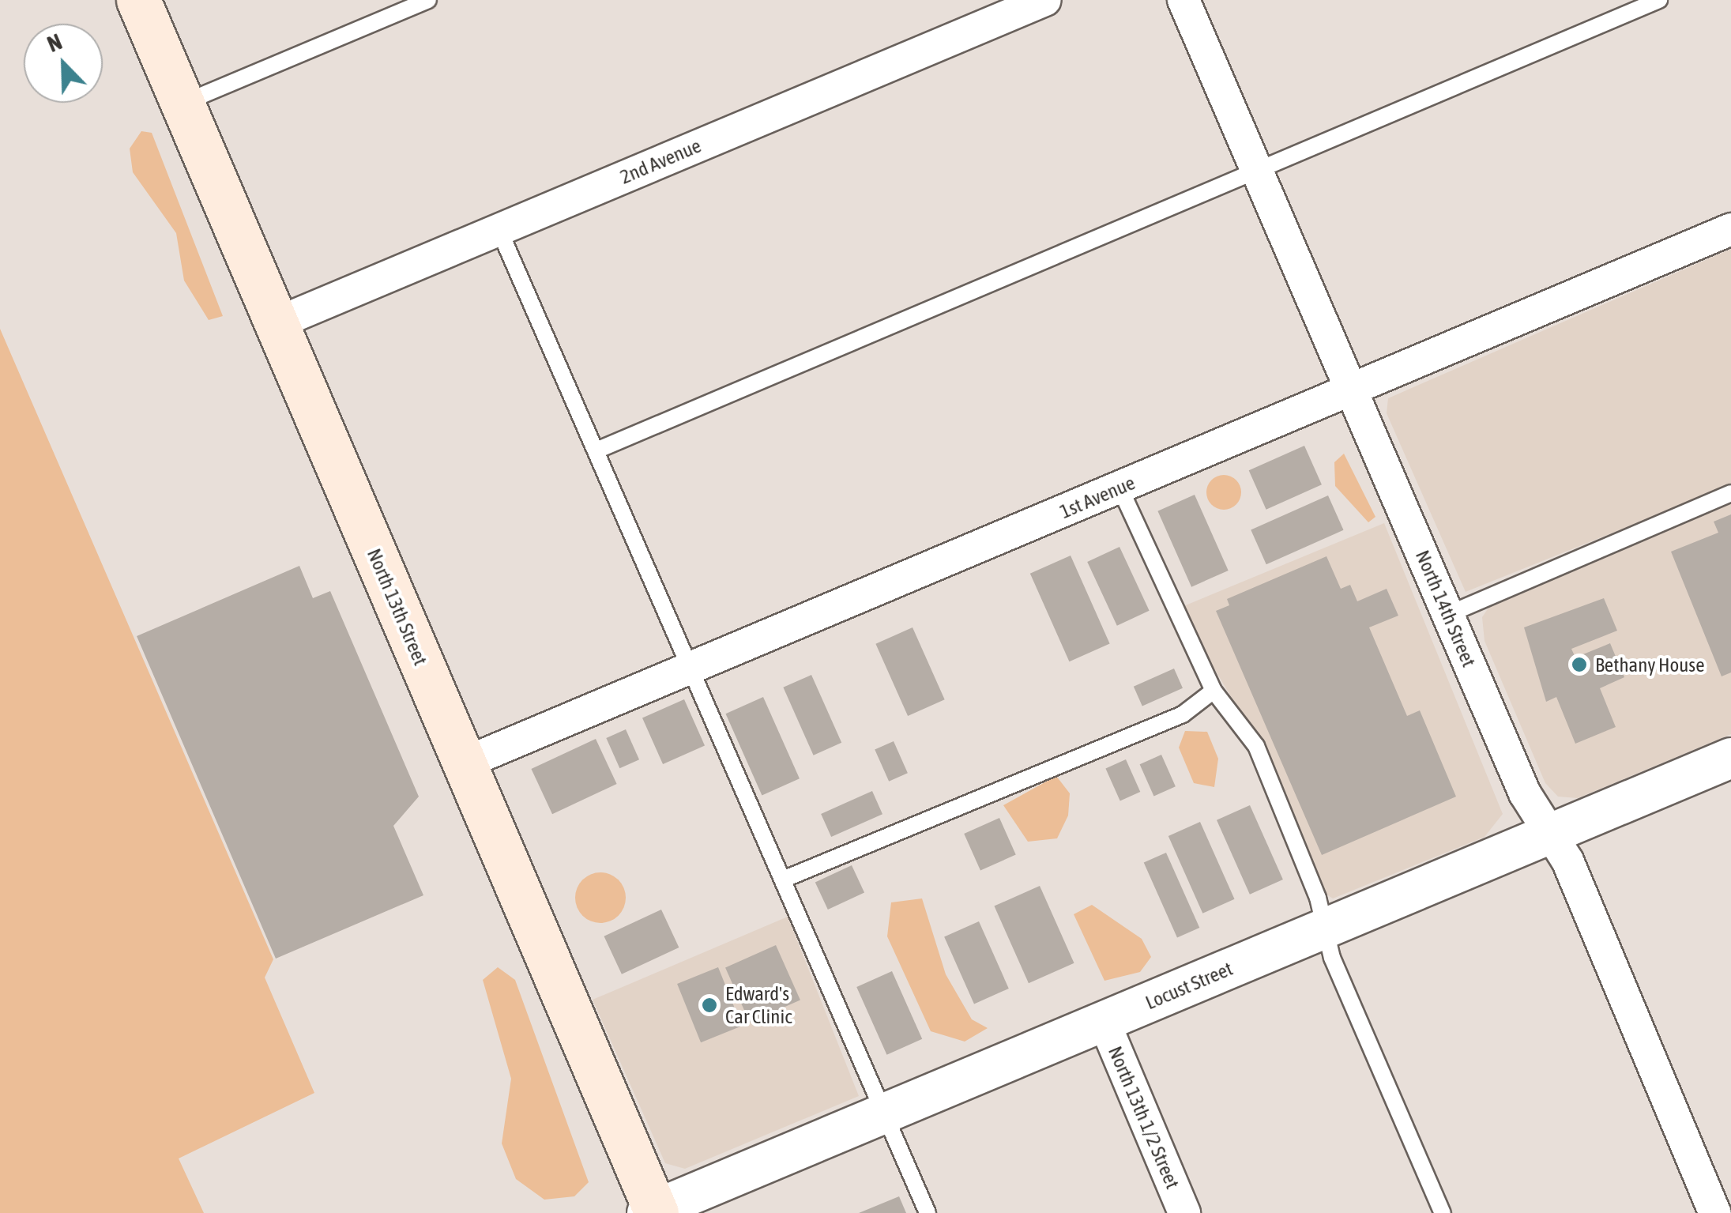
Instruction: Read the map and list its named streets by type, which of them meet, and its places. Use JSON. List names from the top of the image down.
{
  "streets": {
    "main road": ["North 13th Street"],
    "street": [
      "2nd Avenue",
      "1st Avenue",
      "North 14th Street",
      "Locust Street",
      "North 13th 1/2 Street"
    ]
  },
  "crossings": [
    ["2nd Avenue", "North 13th Street"],
    ["1st Avenue", "North 13th Street"],
    ["1st Avenue", "North 14th Street"],
    ["North 13th Street", "Locust Street"],
    ["North 14th Street", "Locust Street"],
    ["Locust Street", "North 13th 1/2 Street"]
  ],
  "places": ["Bethany House", "Edward's Car Clinic"],
  "north": "top left"
}
